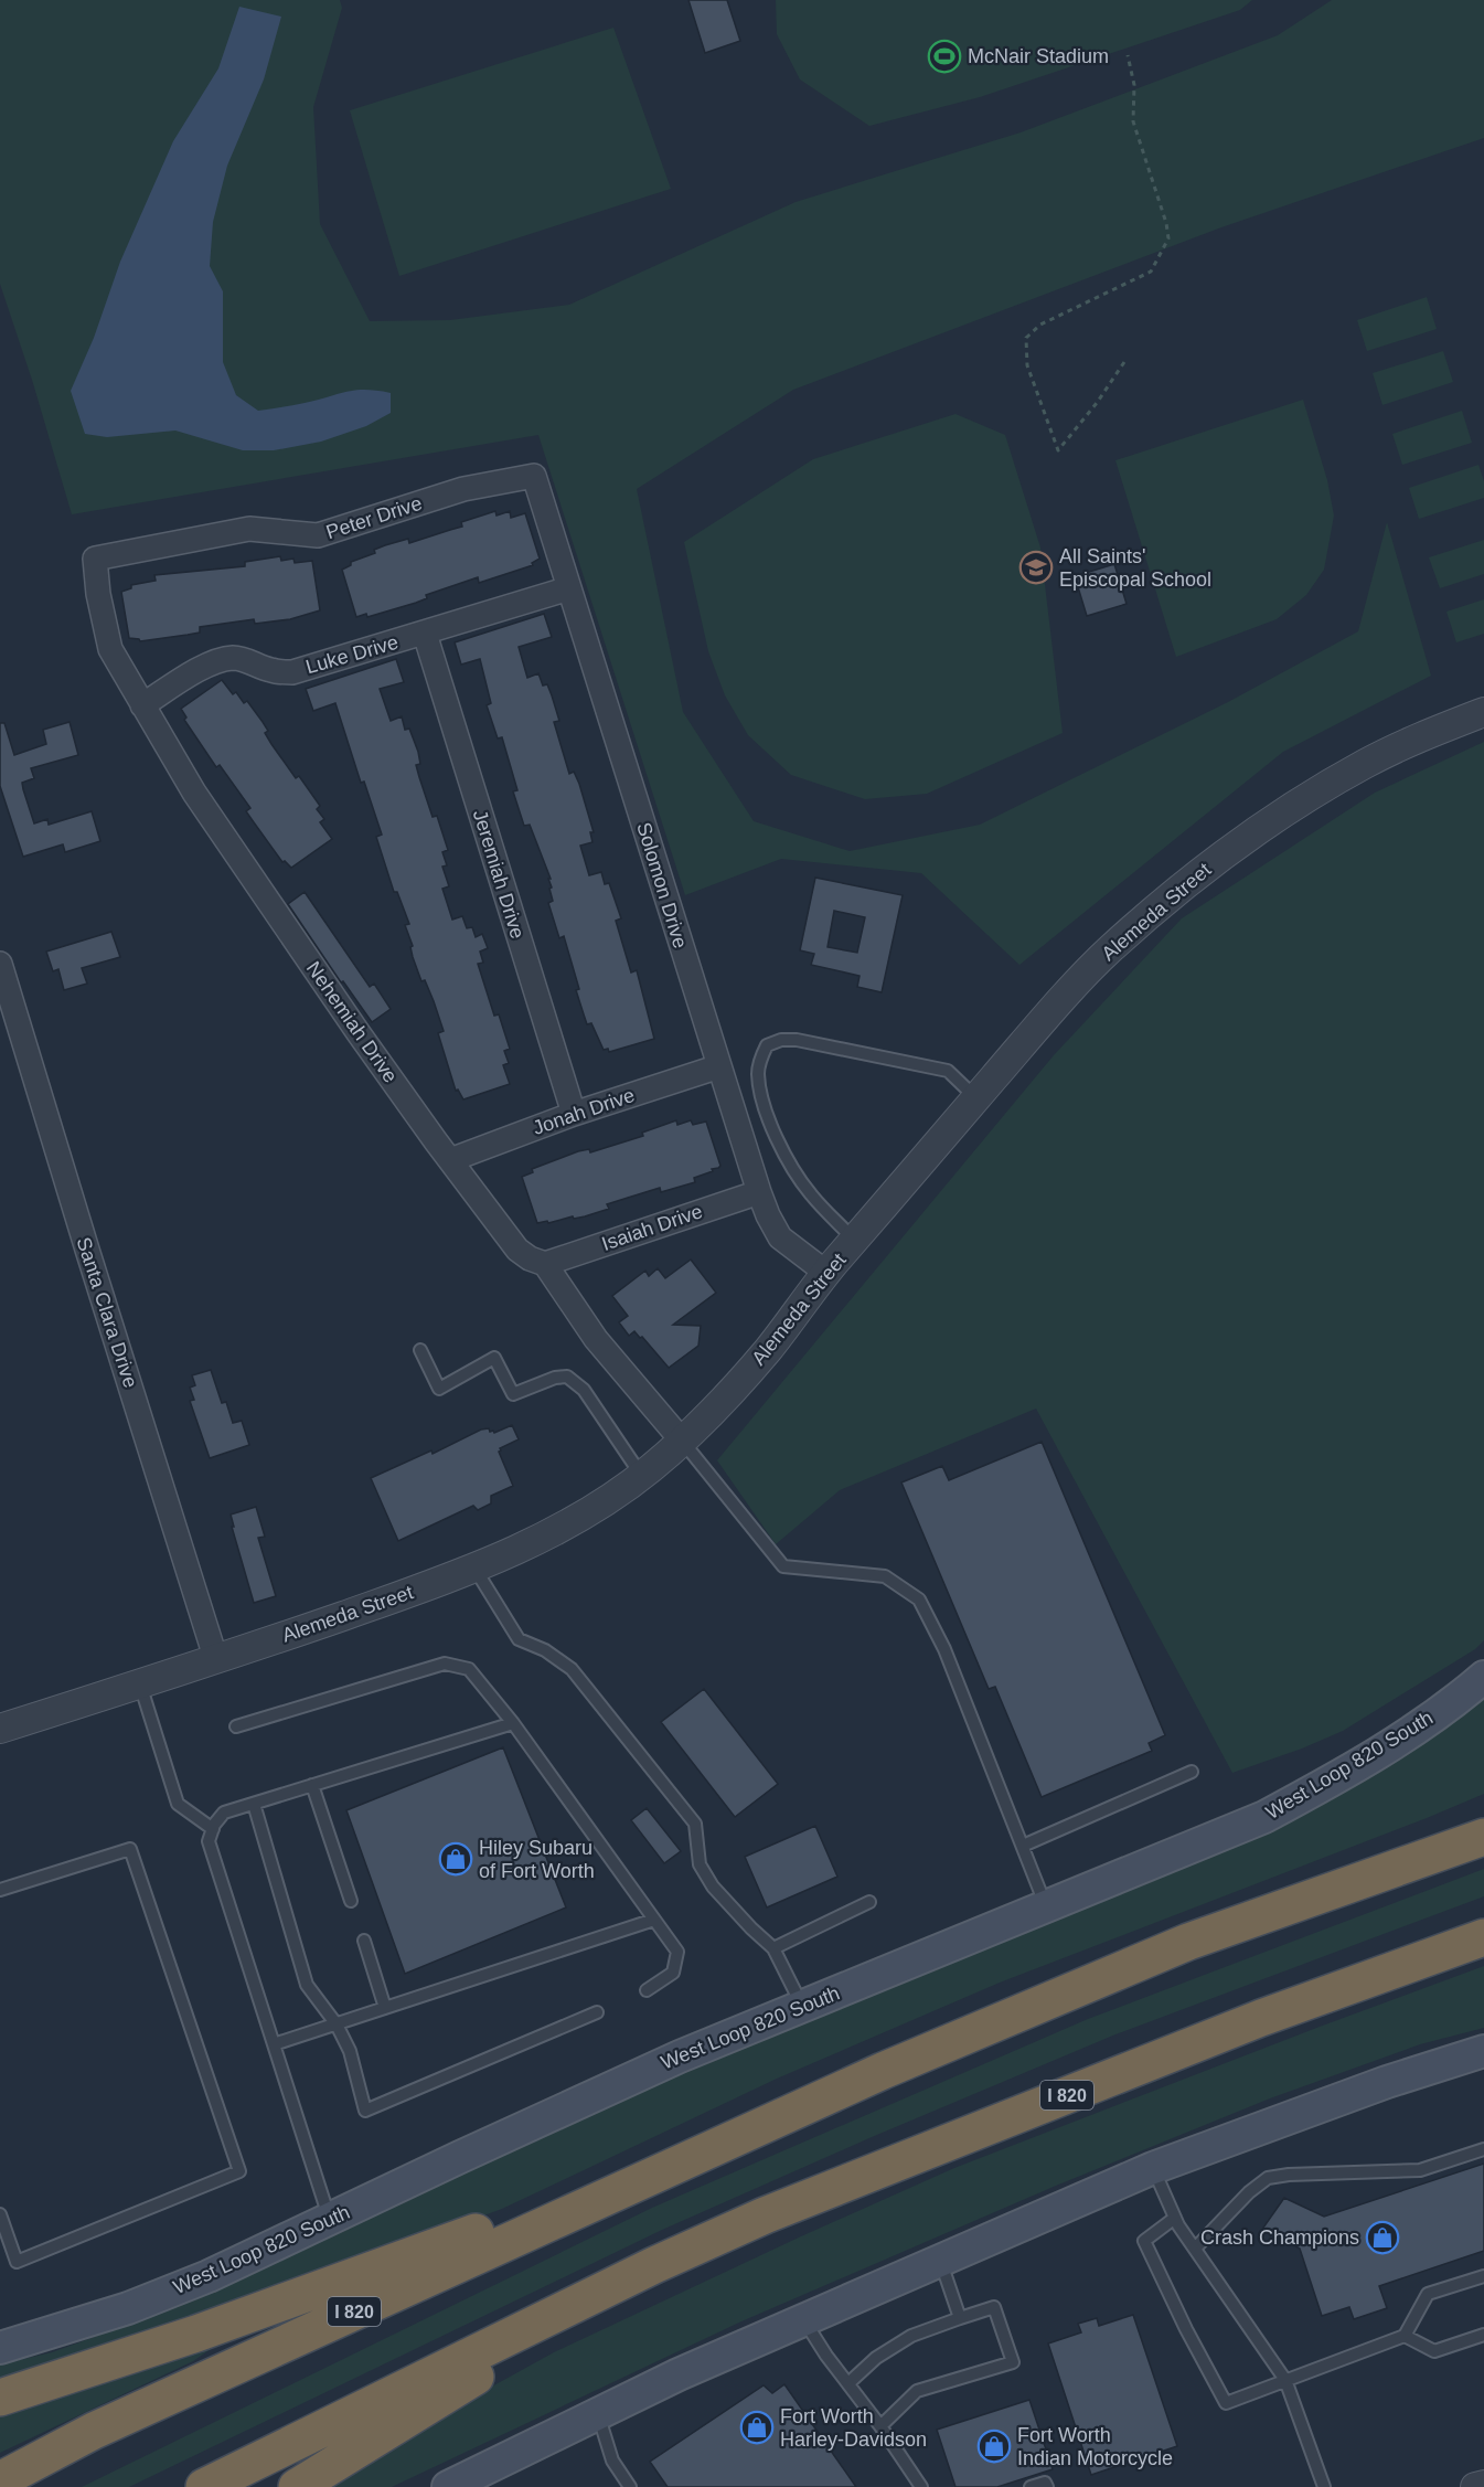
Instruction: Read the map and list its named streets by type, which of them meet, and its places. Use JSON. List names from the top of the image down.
{
  "streets": {
    "highway": ["I 820"],
    "main road": ["West Loop 820 South"],
    "street": [
      "Peter Drive",
      "Luke Drive",
      "Jeremiah Drive",
      "Solomon Drive",
      "Alemeda Street",
      "Nehemiah Drive",
      "Jonah Drive",
      "Isaiah Drive",
      "Santa Clara Drive"
    ]
  },
  "crossings": [
    ["Peter Drive", "Solomon Drive"],
    ["Peter Drive", "Nehemiah Drive"],
    ["Luke Drive", "Jeremiah Drive"],
    ["Luke Drive", "Solomon Drive"],
    ["Luke Drive", "Nehemiah Drive"],
    ["Jeremiah Drive", "Jonah Drive"],
    ["Solomon Drive", "Alemeda Street"],
    ["Solomon Drive", "Jonah Drive"],
    ["Solomon Drive", "Isaiah Drive"],
    ["Alemeda Street", "Nehemiah Drive"],
    ["Alemeda Street", "Santa Clara Drive"],
    ["Nehemiah Drive", "Jonah Drive"],
    ["Nehemiah Drive", "Isaiah Drive"]
  ],
  "places": {
    "sports": ["McNair Stadium"],
    "school or university": ["All Saints' Episcopal School"],
    "shop": [
      "Hiley Subaru of Fort Worth",
      "Crash Champions",
      "Fort Worth Harley-Davidson",
      "Fort Worth Indian Motorcycle"
    ]
  }
}
